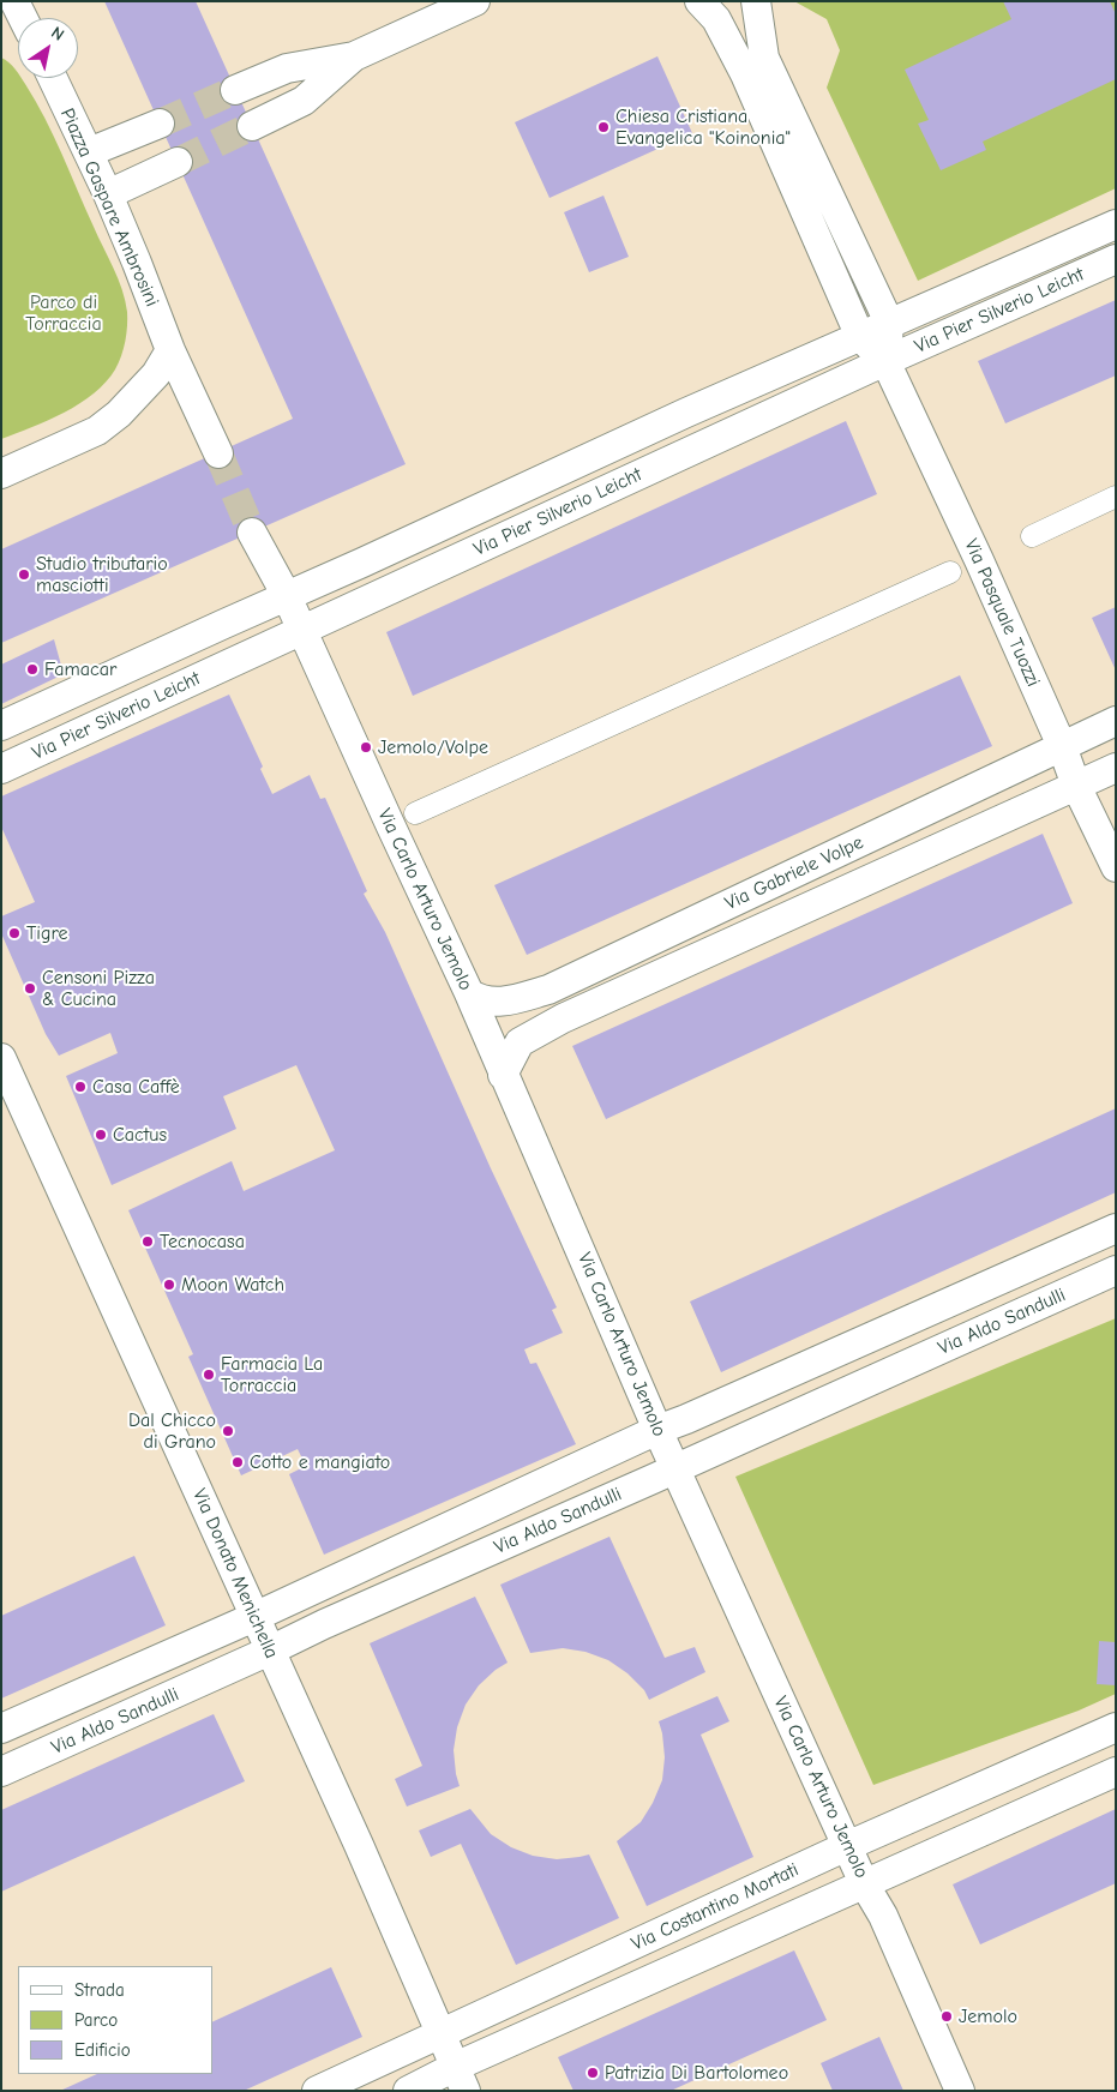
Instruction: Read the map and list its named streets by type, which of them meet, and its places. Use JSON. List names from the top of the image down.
{
  "streets": {
    "street": [
      "Piazza Gaspare Ambrosini",
      "Via Pier Silverio Leicht",
      "Via Pasquale Tuozzi",
      "Via Gabriele Volpe",
      "Via Carlo Arturo Jemolo",
      "Via Aldo Sandulli",
      "Via Donato Menichella",
      "Via Costantino Mortati"
    ]
  },
  "crossings": [
    ["Via Pier Silverio Leicht", "Via Pasquale Tuozzi"],
    ["Via Pier Silverio Leicht", "Via Carlo Arturo Jemolo"],
    ["Via Pasquale Tuozzi", "Via Gabriele Volpe"],
    ["Via Gabriele Volpe", "Via Carlo Arturo Jemolo"],
    ["Via Carlo Arturo Jemolo", "Via Aldo Sandulli"],
    ["Via Carlo Arturo Jemolo", "Via Costantino Mortati"],
    ["Via Aldo Sandulli", "Via Donato Menichella"],
    ["Via Donato Menichella", "Via Costantino Mortati"]
  ],
  "parks": ["Parco di Torraccia"],
  "places": [
    "Chiesa Cristiana Evangelica \"Koinonia\"",
    "Studio tributario masciotti",
    "Famacar",
    "Jemolo/Volpe",
    "Tigre",
    "Censoni Pizza & Cucina",
    "Casa Caffè",
    "Cactus",
    "Tecnocasa",
    "Moon Watch",
    "Farmacia La Torraccia",
    "Dal Chicco di Grano",
    "Cotto e mangiato",
    "Jemolo",
    "Patrizia Di Bartolomeo"
  ],
  "legend": ["Strada", "Parco", "Edificio"],
  "north": "top right"
}
